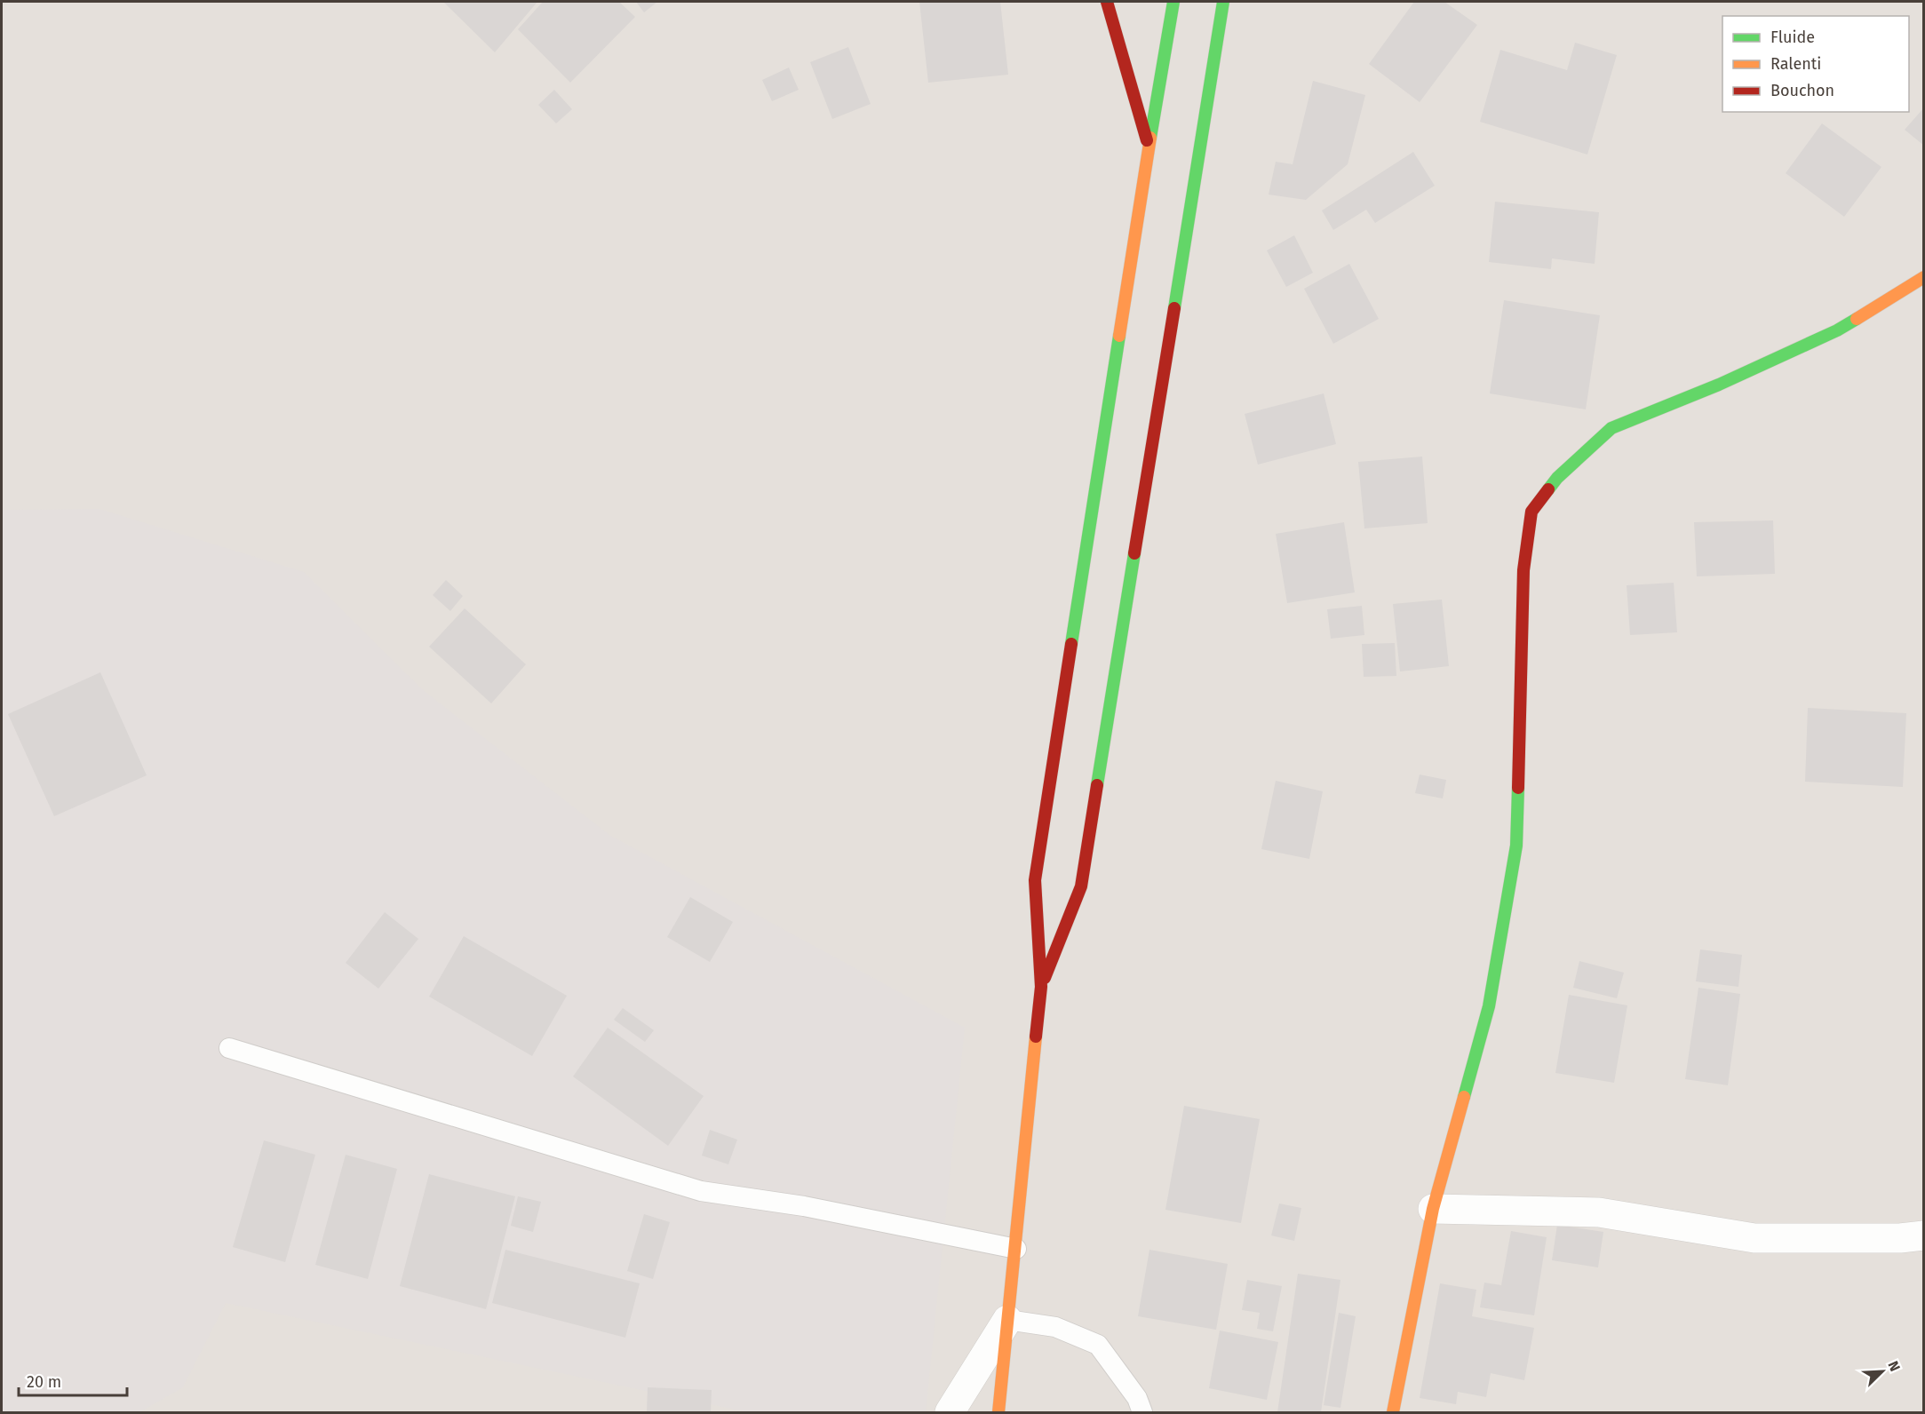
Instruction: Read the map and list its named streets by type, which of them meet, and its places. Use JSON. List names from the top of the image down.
{
  "legend": ["Fluide", "Ralenti", "Bouchon"],
  "scale_bar": "20 m",
  "north": "top right"
}
